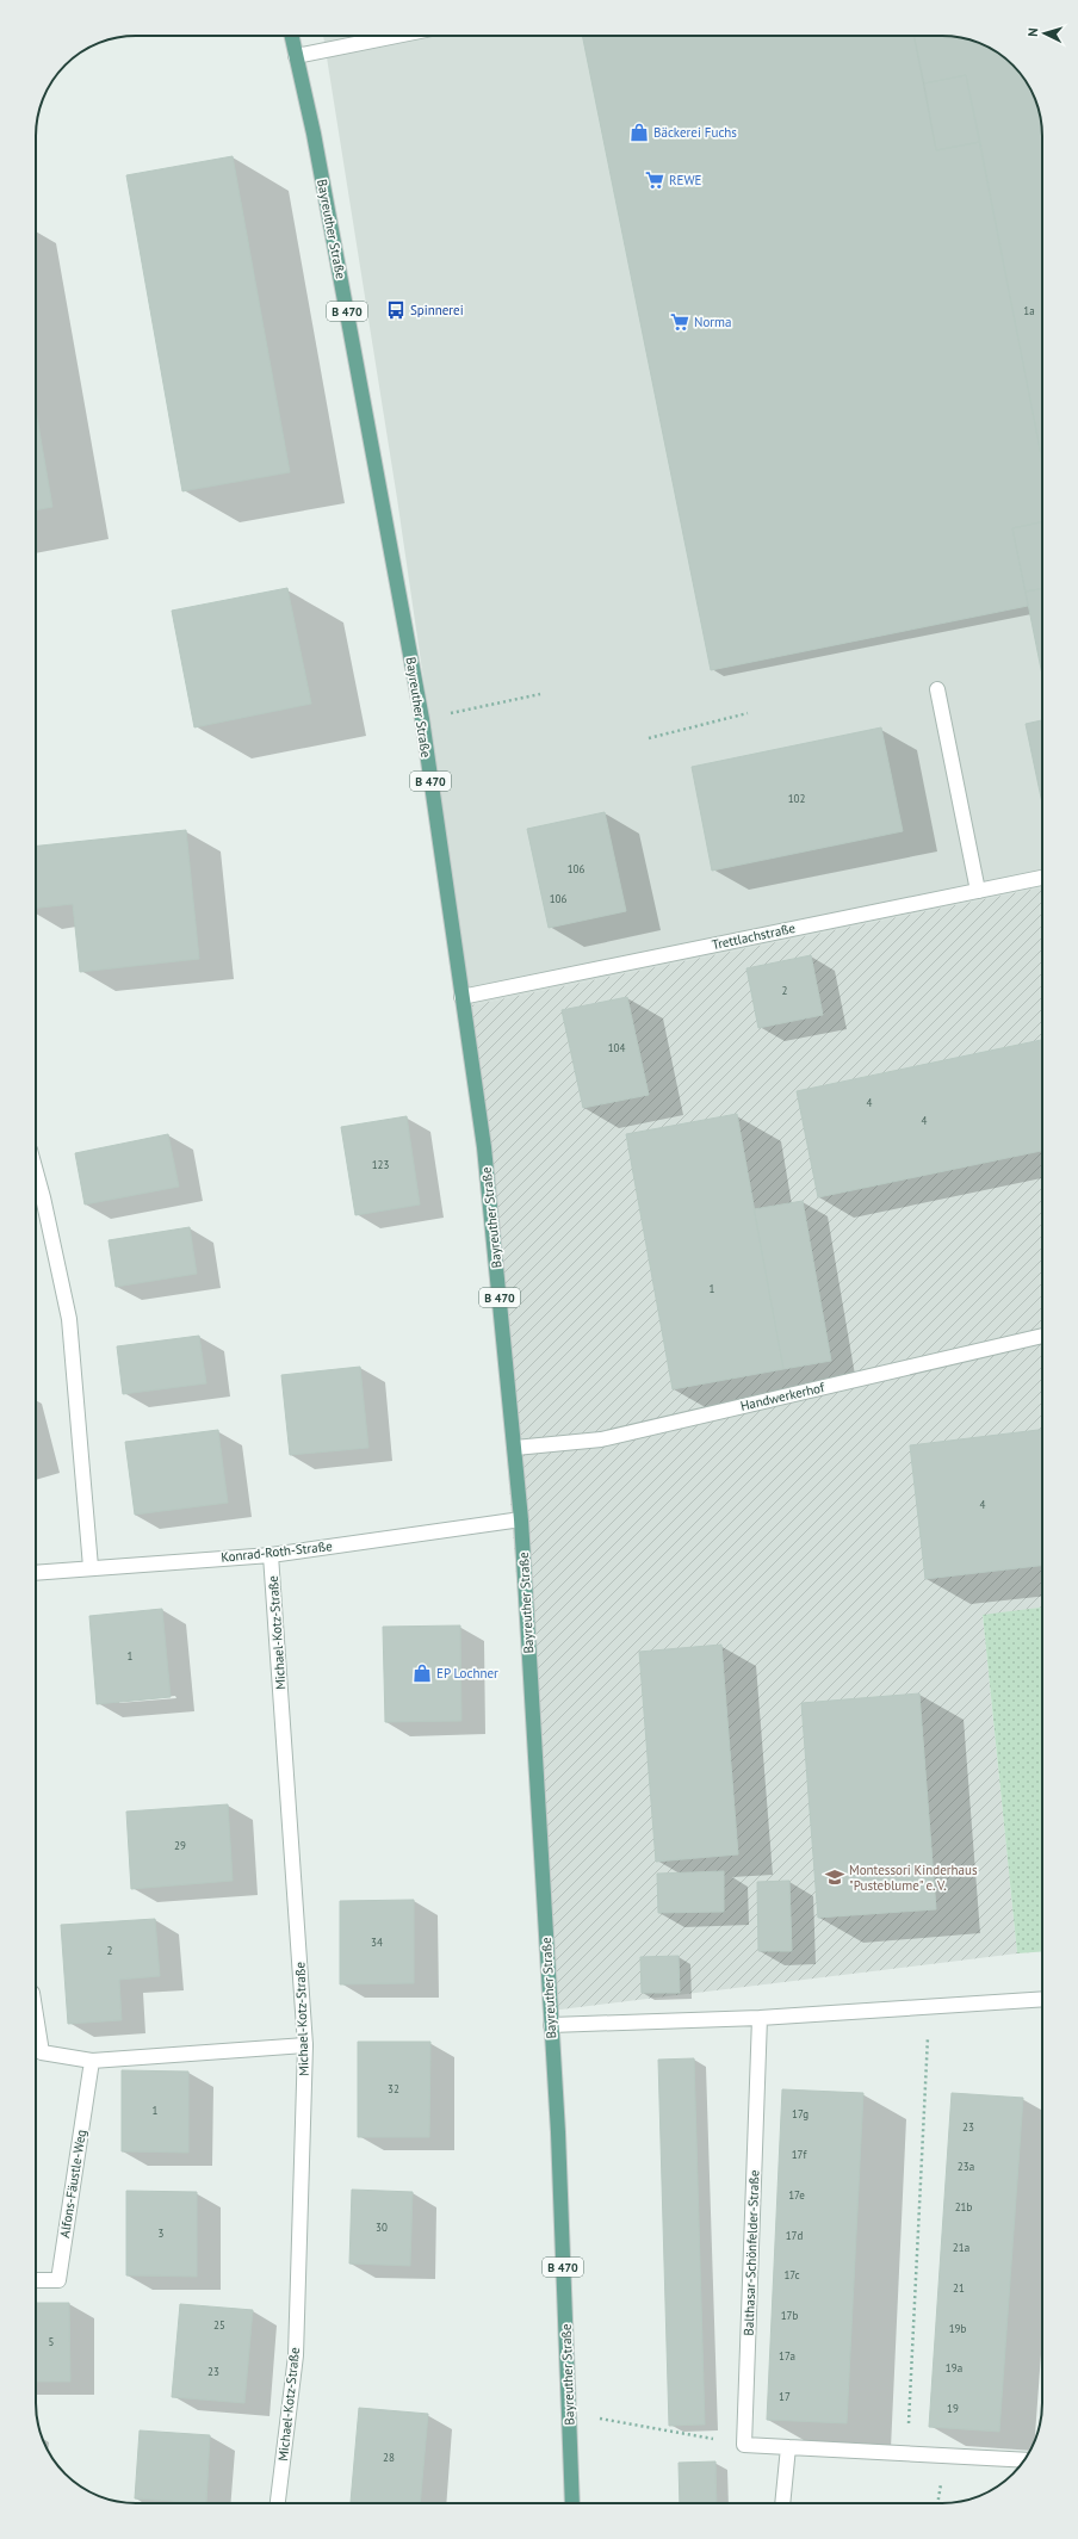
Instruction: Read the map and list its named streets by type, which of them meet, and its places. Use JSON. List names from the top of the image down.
{
  "streets": {
    "main road": ["Bayreuther Straße", "B 470"],
    "street": [
      "Trettlachstraße",
      "Handwerkerhof",
      "Konrad-Roth-Straße",
      "Michael-Kotz-Straße",
      "Alfons-Fäustle-Weg",
      "Balthasar-Schönfelder-Straße"
    ]
  },
  "crossings": [
    ["Bayreuther Straße", "Trettlachstraße"],
    ["Bayreuther Straße", "Handwerkerhof"],
    ["Bayreuther Straße", "Konrad-Roth-Straße"],
    ["Konrad-Roth-Straße", "Michael-Kotz-Straße"]
  ],
  "places": {
    "shop": ["Bäckerei Fuchs", "EP Lochner"],
    "supermarket": ["REWE", "Norma"],
    "bus stop": ["Spinnerei"],
    "school or university": ["Montessori Kinderhaus \"Pusteblume\" e. V."]
  },
  "house_numbers": [
    "1a",
    "102",
    "106",
    "106",
    "2",
    "104",
    "4",
    "4",
    "123",
    "1",
    "4",
    "1",
    "29",
    "34",
    "2",
    "32",
    "1",
    "17g",
    "23",
    "17f",
    "23a",
    "17e",
    "21b",
    "30",
    "3",
    "17d",
    "21a",
    "17c",
    "21",
    "17b",
    "25",
    "19b",
    "5",
    "17a",
    "19a",
    "23",
    "17",
    "19",
    "28"
  ],
  "north": "left"
}
